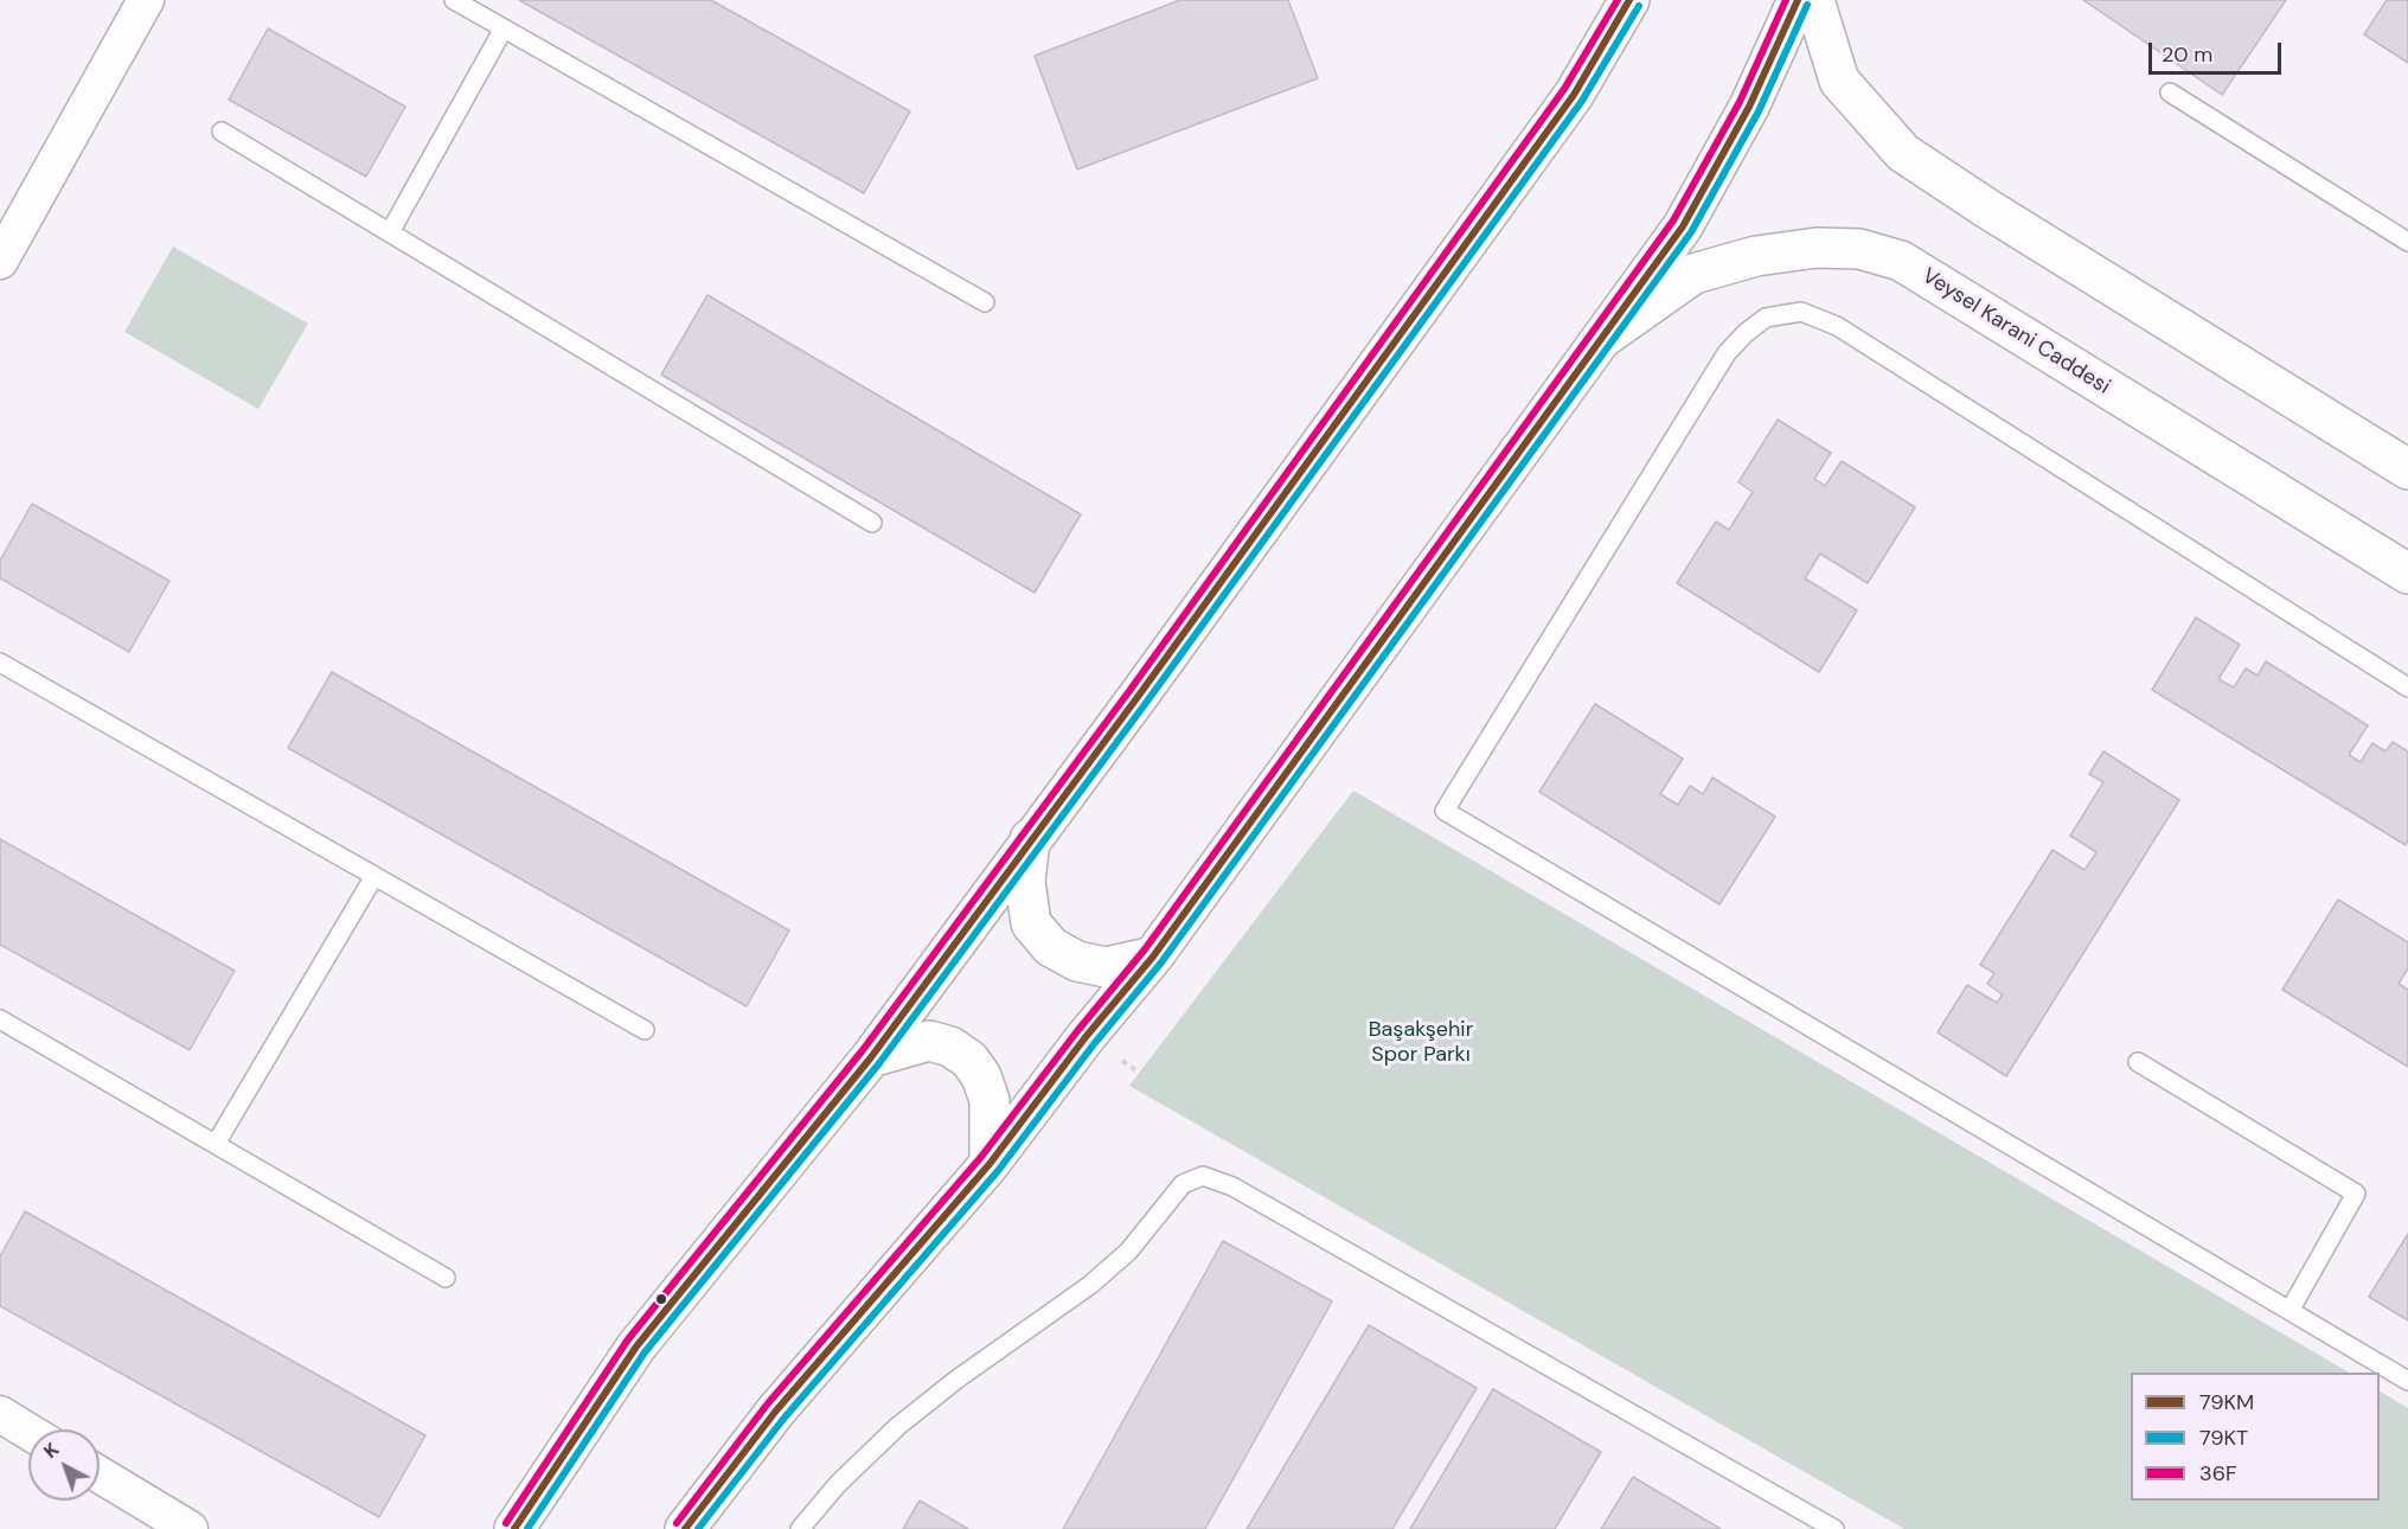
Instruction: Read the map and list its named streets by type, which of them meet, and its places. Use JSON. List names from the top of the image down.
{
  "streets": {
    "main road": ["Veysel Karani Caddesi"]
  },
  "parks": ["Başakşehir Spor Parkı"],
  "lines": ["transit line 79KM", "transit line 36F", "transit line 79KT"],
  "legend": ["79KM", "79KT", "36F"],
  "scale_bar": "20 m",
  "north": "top left"
}
